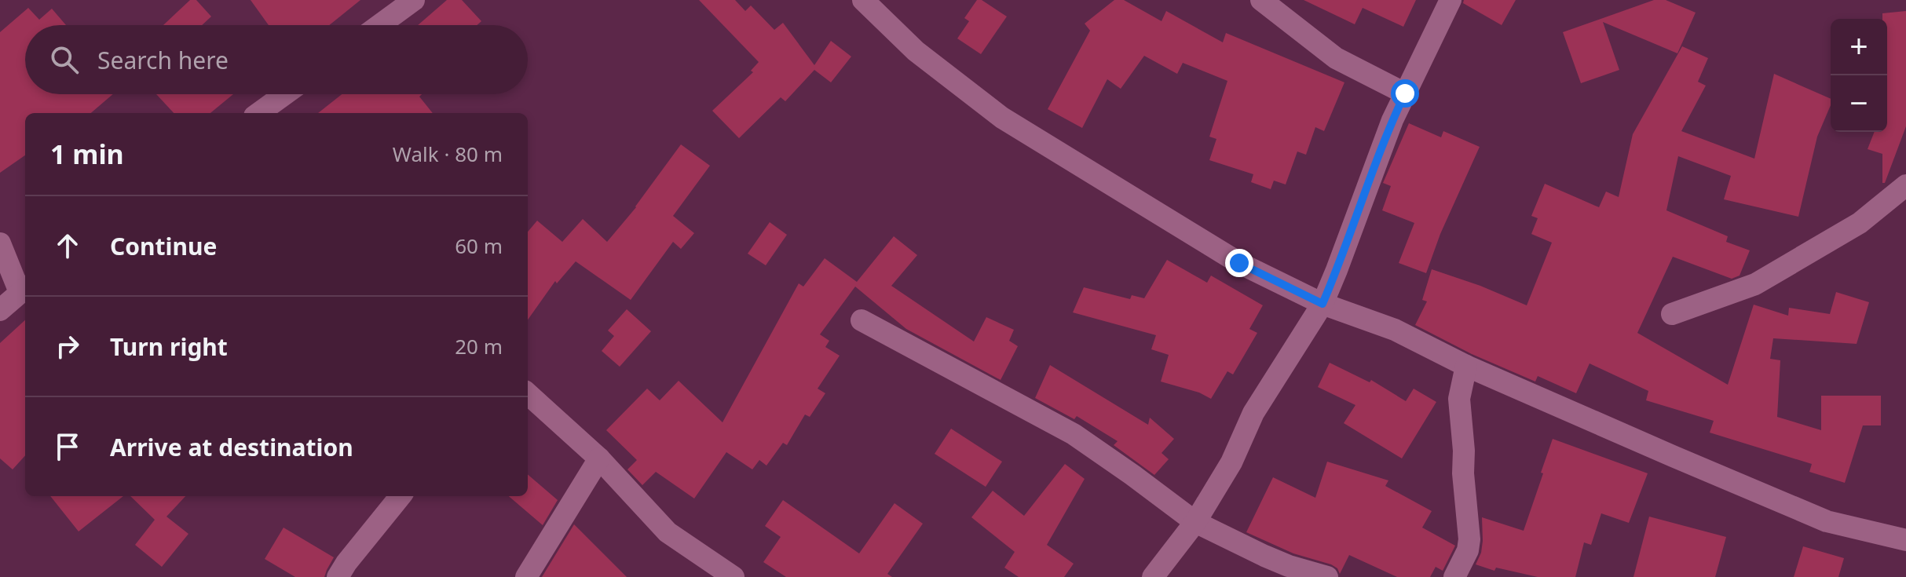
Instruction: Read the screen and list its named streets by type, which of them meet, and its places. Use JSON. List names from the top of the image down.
{
  "page": {
    "map_buttons": ["+", "−"],
    "search": "Search here",
    "heading": ["1 min", "Walk · 80 m"],
    "list": [
      ["Continue", "60 m"],
      ["Turn right", "20 m"],
      "Arrive at destination"
    ]
  }
}
